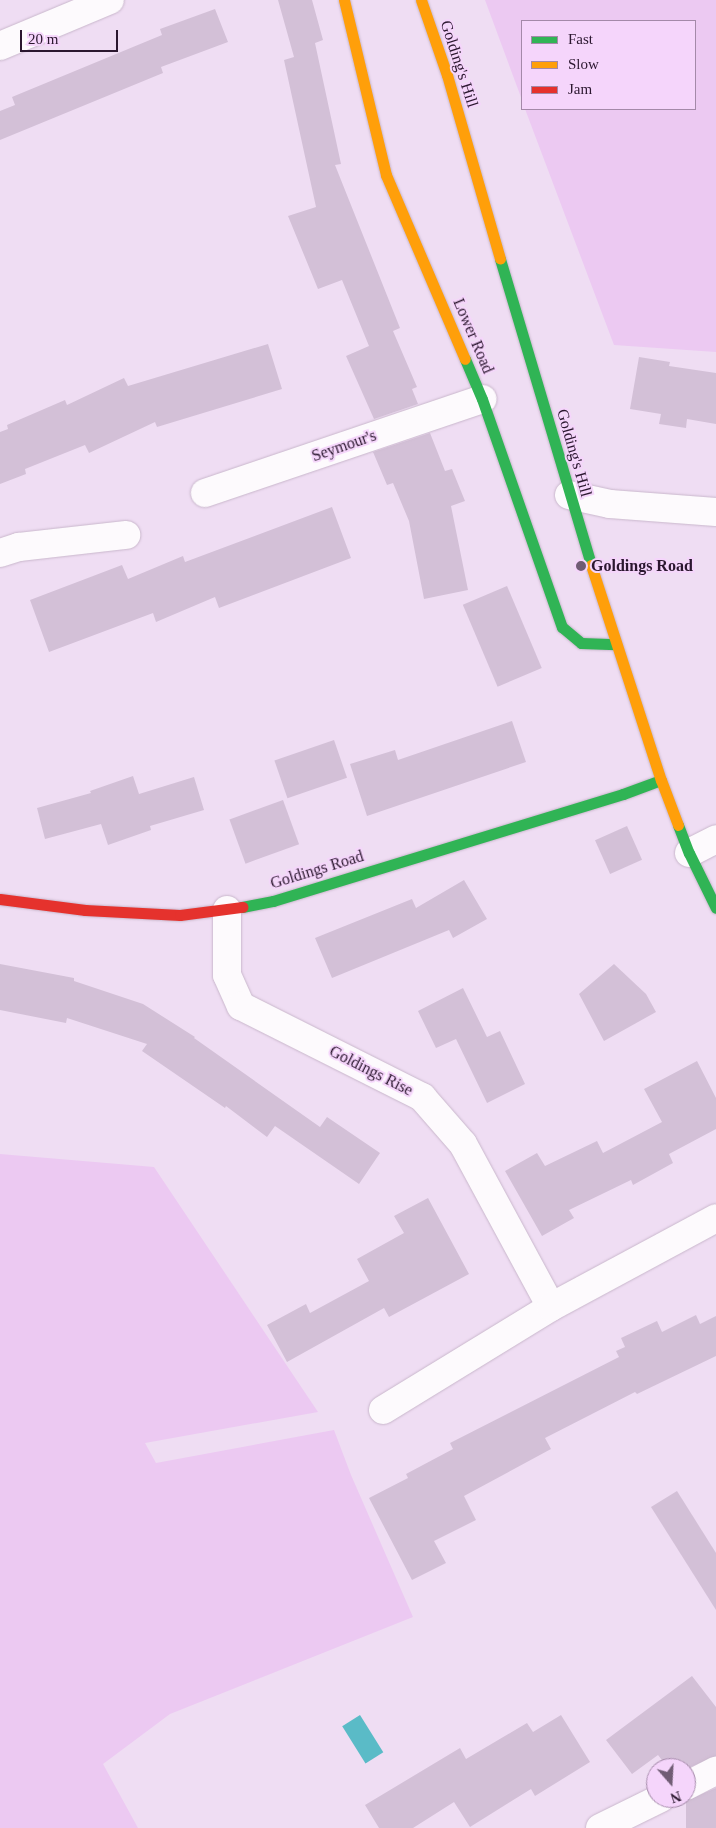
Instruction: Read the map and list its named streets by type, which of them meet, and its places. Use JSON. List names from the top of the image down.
{
  "streets": {
    "street": [
      "Golding's Hill",
      "Lower Road",
      "Seymour's",
      "Goldings Road",
      "Goldings Rise"
    ]
  },
  "crossings": [
    ["Golding's Hill", "Lower Road"],
    ["Golding's Hill", "Goldings Road"],
    ["Lower Road", "Seymour's"],
    ["Goldings Road", "Goldings Rise"]
  ],
  "places": ["Goldings Road"],
  "legend": ["Fast", "Slow", "Jam"],
  "scale_bar": "20 m",
  "north": "bottom"
}
